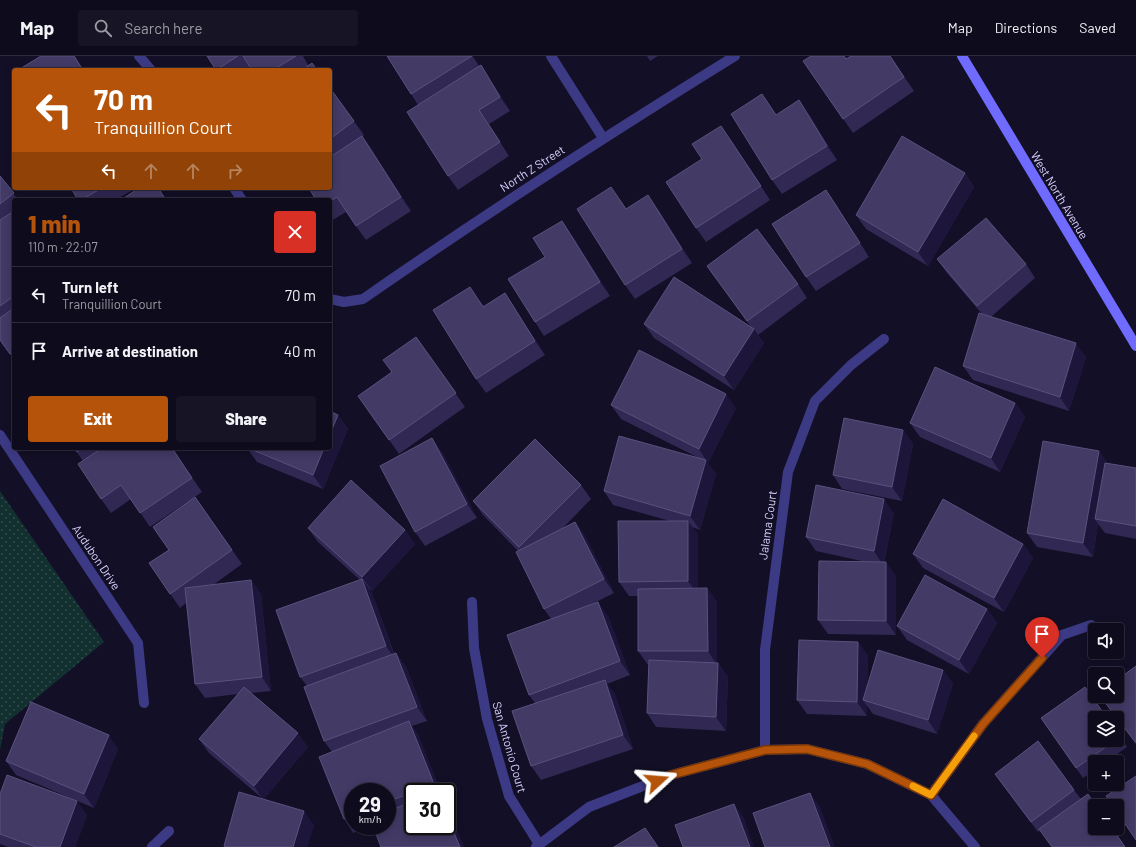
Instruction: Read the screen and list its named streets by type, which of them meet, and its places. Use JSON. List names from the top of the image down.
{
  "streets": {
    "street": [
      "North Z Street",
      "West North Avenue",
      "Jalama Court",
      "Audubon Drive",
      "San Antonio Court"
    ]
  },
  "page": {
    "header": "Map",
    "search": "Search here",
    "nav": ["Map", "Directions", "Saved"],
    "turn": ["70 m", "Tranquillion Court"],
    "heading": ["1 min", "110 m · 22:07"],
    "list": [
      {
        "name": "Turn left",
        "note": "Tranquillion Court",
        "value": "70 m"
      },
      {
        "name": "Arrive at destination",
        "value": "40 m"
      }
    ],
    "buttons": ["Exit", "Share"],
    "map_buttons": ["+", "−"],
    "speed": "29 km/h",
    "limit": "30"
  }
}
